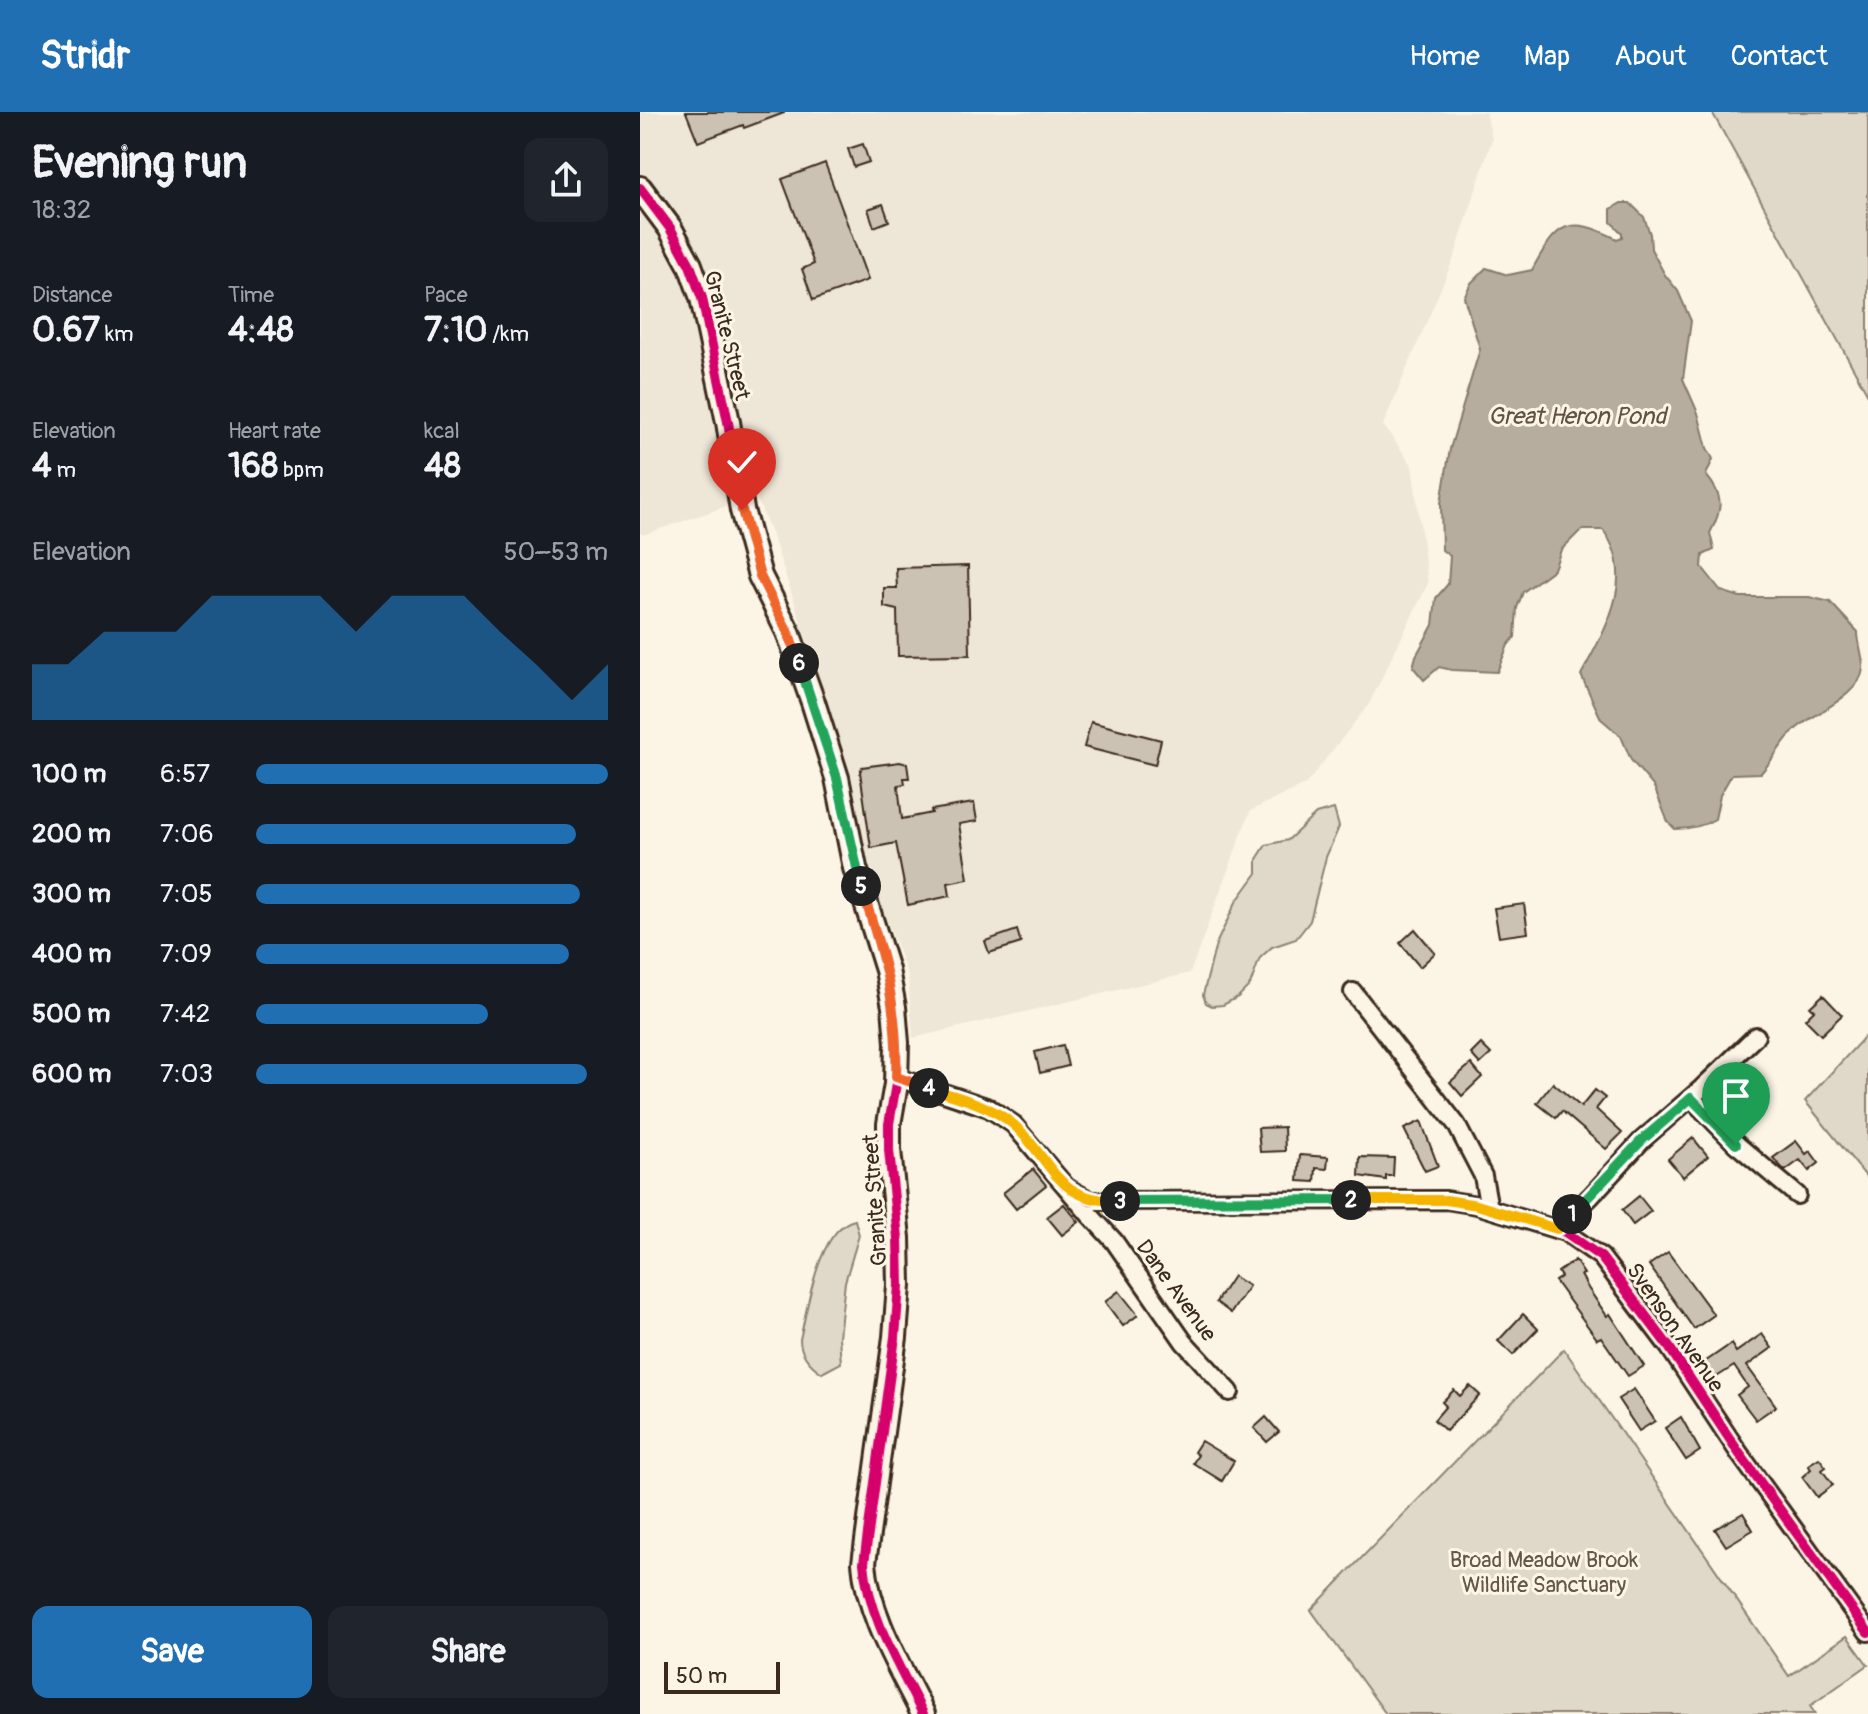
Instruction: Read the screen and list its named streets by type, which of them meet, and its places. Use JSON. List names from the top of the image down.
{
  "streets": {
    "street": ["Granite Street", "Dane Avenue", "Svenson Avenue"]
  },
  "crossings": [
    ["Granite Street", "Dane Avenue"],
    ["Dane Avenue", "Svenson Avenue"]
  ],
  "water": ["Great Heron Pond"],
  "parks": ["Broad Meadow Brook Wildlife Sanctuary"],
  "scale_bar": "50 m",
  "page": {
    "header": "Stridr",
    "nav": [
      "Home",
      "Map",
      "About",
      "Contact"
    ],
    "heading": ["Evening run", "18:32"],
    "stats": [
      ["Distance", "0.67 km"],
      ["Time", "4:48"],
      ["Pace", "7:10 /km"],
      ["Elevation", "4 m"],
      ["Heart rate", "168 bpm"],
      ["kcal", "48"]
    ],
    "chart": ["Elevation", "50–53 m"],
    "pins": [
      "6",
      "5",
      "4",
      "2",
      "3",
      "1"
    ],
    "list": [
      {
        "name": "100 m",
        "note": "6:57"
      },
      {
        "name": "200 m",
        "note": "7:06"
      },
      {
        "name": "300 m",
        "note": "7:05"
      },
      {
        "name": "400 m",
        "note": "7:09"
      },
      {
        "name": "500 m",
        "note": "7:42"
      },
      {
        "name": "600 m",
        "note": "7:03"
      }
    ],
    "buttons": ["Save", "Share"],
    "scale": "50 m"
  }
}
